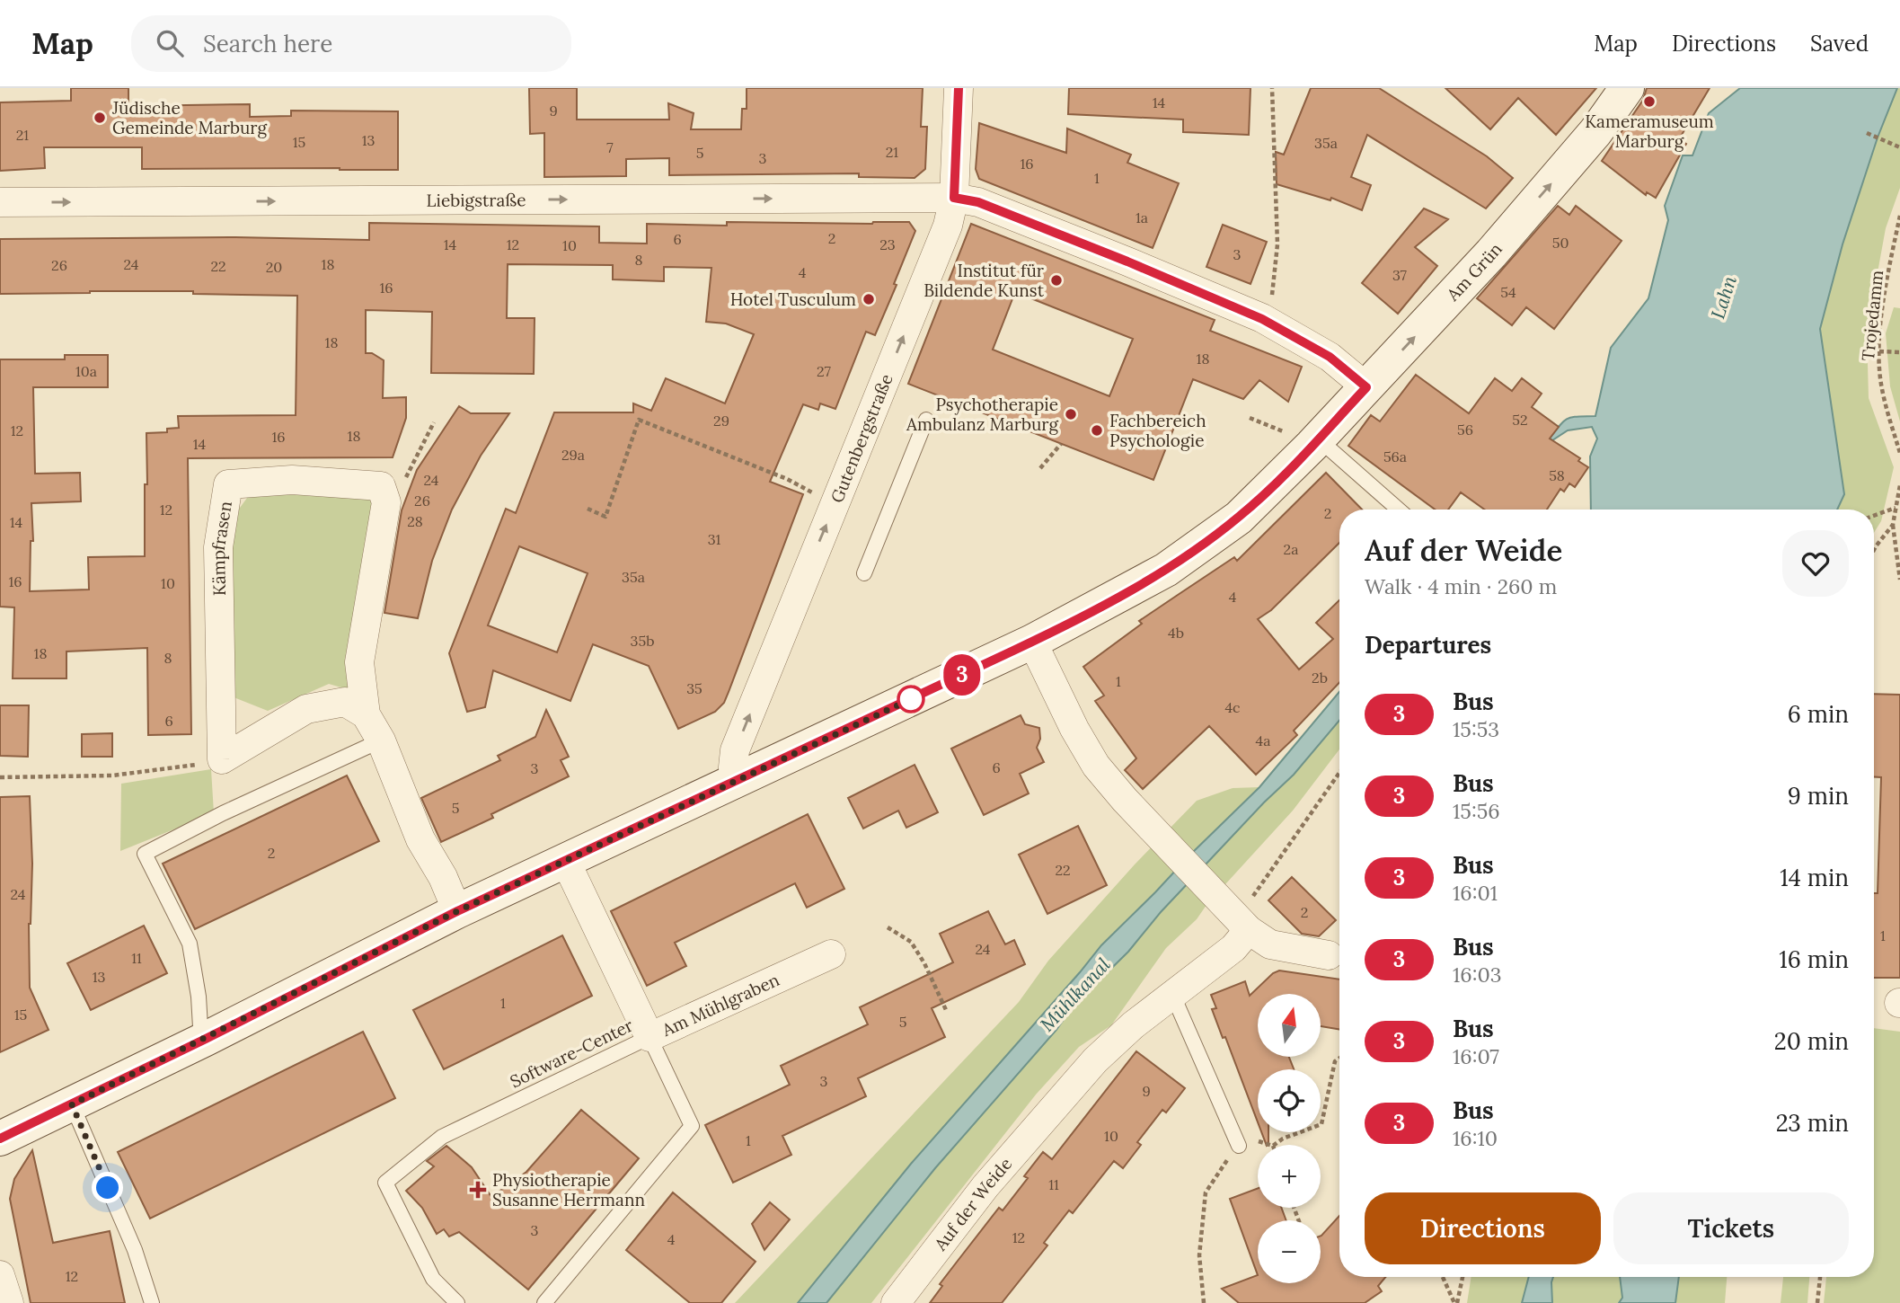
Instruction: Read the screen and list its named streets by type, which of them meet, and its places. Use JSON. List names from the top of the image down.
{
  "streets": {
    "street": [
      "Liebigstraße",
      "Am Grün",
      "Gutenbergstraße",
      "Kämpfrasen",
      "Am Mühlgraben",
      "Auf der Weide"
    ],
    "lane": ["Software-Center"],
    "path": ["Trojedamm"]
  },
  "crossings": [
    ["Liebigstraße", "Am Grün"],
    ["Liebigstraße", "Gutenbergstraße"],
    ["Am Grün", "Gutenbergstraße"],
    ["Am Grün", "Am Mühlgraben"],
    ["Am Mühlgraben", "Software-Center"]
  ],
  "one_way": ["Liebigstraße", "Gutenbergstraße"],
  "water": ["Lahn", "Mühlkanal"],
  "places": {
    "other": [
      "Kameramuseum Marburg",
      "Jüdische Gemeinde Marburg",
      "Institut für Bildende Kunst",
      "Hotel Tusculum",
      "Psychotherapie Ambulanz Marburg",
      "Fachbereich Psychologie"
    ],
    "health": ["Physiotherapie Susanne Herrmann"]
  },
  "lines": ["bus line 3"],
  "house_numbers": [
    "14",
    "9",
    "21",
    "13",
    "15",
    "35a",
    "7",
    "21",
    "5",
    "3",
    "16",
    "1",
    "1a",
    "2",
    "6",
    "50",
    "14",
    "12",
    "23",
    "10",
    "3",
    "8",
    "24",
    "18",
    "26",
    "22",
    "20",
    "4",
    "37",
    "16",
    "54",
    "18",
    "18",
    "10a",
    "27",
    "52",
    "29",
    "56",
    "12",
    "18",
    "16",
    "14",
    "29a",
    "56a",
    "58",
    "24",
    "26",
    "12",
    "2",
    "28",
    "14",
    "31",
    "2a",
    "35a",
    "16",
    "10",
    "4",
    "4b",
    "35b",
    "18",
    "8",
    "2b",
    "1",
    "35",
    "4c",
    "6",
    "4a",
    "6",
    "3",
    "5",
    "2",
    "22",
    "24",
    "2",
    "1",
    "24",
    "11",
    "13",
    "1",
    "15",
    "5",
    "3",
    "9",
    "10",
    "1",
    "11",
    "3",
    "12",
    "4",
    "12"
  ],
  "north": "top",
  "page": {
    "header": "Map",
    "search": "Search here",
    "nav": ["Map", "Directions", "Saved"],
    "on_map": "3",
    "heading": [
      ["Auf der Weide", "Walk · 4 min · 260 m"],
      "Departures"
    ],
    "list": [
      {
        "mark": "3",
        "name": "Bus",
        "note": "15:53",
        "value": "6 min"
      },
      {
        "mark": "3",
        "name": "Bus",
        "note": "15:56",
        "value": "9 min"
      },
      {
        "mark": "3",
        "name": "Bus",
        "note": "16:01",
        "value": "14 min"
      },
      {
        "mark": "3",
        "name": "Bus",
        "note": "16:03",
        "value": "16 min"
      },
      {
        "mark": "3",
        "name": "Bus",
        "note": "16:07",
        "value": "20 min"
      },
      {
        "mark": "3",
        "name": "Bus",
        "note": "16:10",
        "value": "23 min"
      }
    ],
    "map_buttons": ["+", "−"],
    "buttons": ["Directions", "Tickets"]
  }
}
